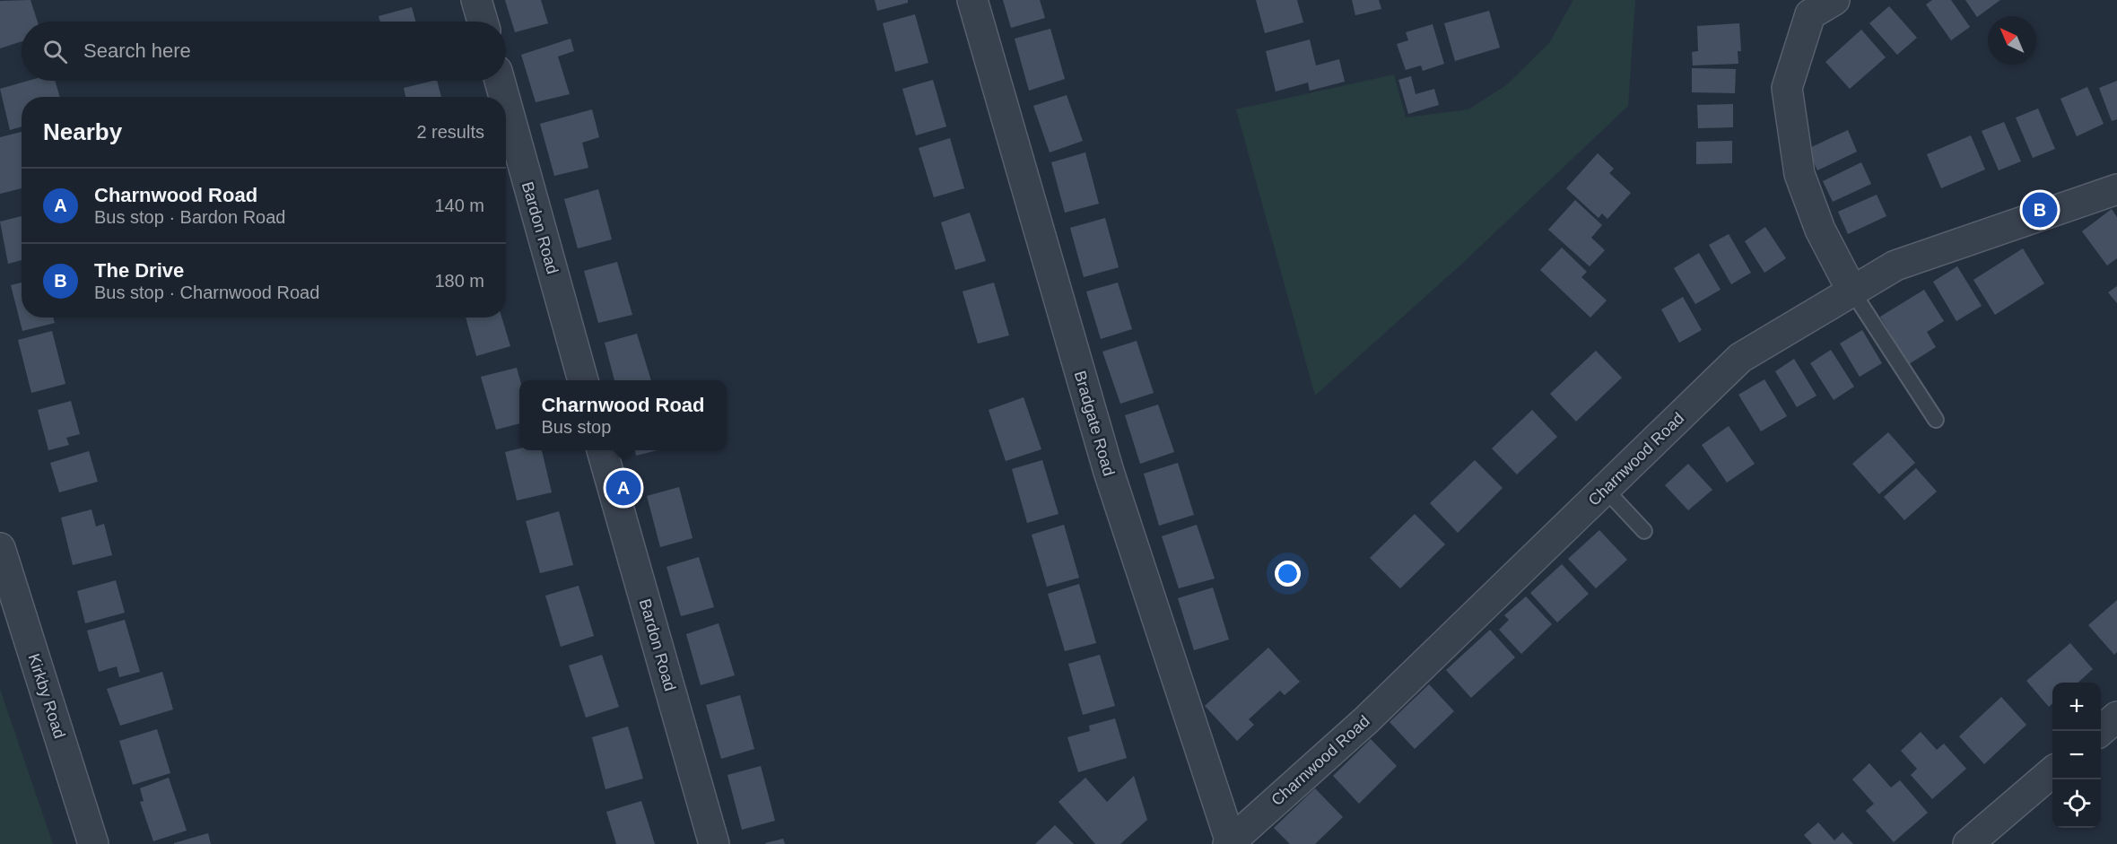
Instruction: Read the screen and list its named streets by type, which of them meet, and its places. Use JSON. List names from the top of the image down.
{
  "streets": {
    "street": [
      "Bardon Road",
      "Bradgate Road",
      "Charnwood Road",
      "Kirkby Road"
    ]
  },
  "crossings": [
    ["Bradgate Road", "Charnwood Road"]
  ],
  "north": "top left",
  "page": {
    "search": "Search here",
    "heading": ["Nearby", "2 results"],
    "list": [
      {
        "mark": "A",
        "name": "Charnwood Road",
        "note": "Bus stop · Bardon Road",
        "value": "140 m"
      },
      {
        "mark": "B",
        "name": "The Drive",
        "note": "Bus stop · Charnwood Road",
        "value": "180 m"
      }
    ],
    "pins": ["B", "A"],
    "popup": ["Charnwood Road", "Bus stop"],
    "map_buttons": ["+", "−"]
  }
}
